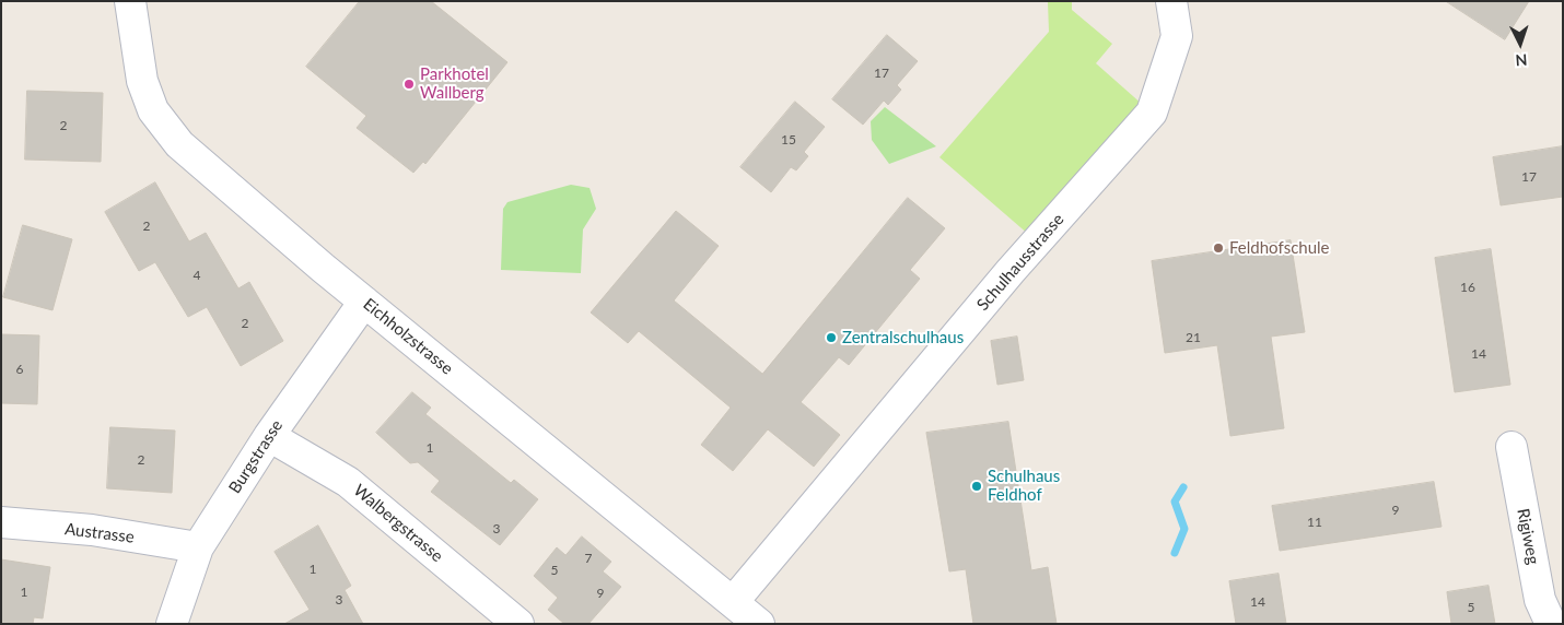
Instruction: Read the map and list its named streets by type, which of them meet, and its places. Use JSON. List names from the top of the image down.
{
  "streets": {
    "street": [
      "Schulhausstrasse",
      "Eichholzstrasse",
      "Burgstrasse",
      "Walbergstrasse",
      "Austrasse",
      "Rigiweg"
    ]
  },
  "crossings": [
    ["Schulhausstrasse", "Eichholzstrasse"],
    ["Eichholzstrasse", "Burgstrasse"],
    ["Burgstrasse", "Walbergstrasse"],
    ["Burgstrasse", "Austrasse"]
  ],
  "places": [
    "Parkhotel Wallberg",
    "Feldhofschule",
    "Zentralschulhaus",
    "Schulhaus Feldhof"
  ],
  "house_numbers": [
    "17",
    "2",
    "15",
    "17",
    "2",
    "4",
    "16",
    "2",
    "21",
    "14",
    "6",
    "1",
    "2",
    "9",
    "11",
    "3",
    "7",
    "1",
    "5",
    "1",
    "9",
    "3",
    "14",
    "5"
  ],
  "north": "bottom"
}
